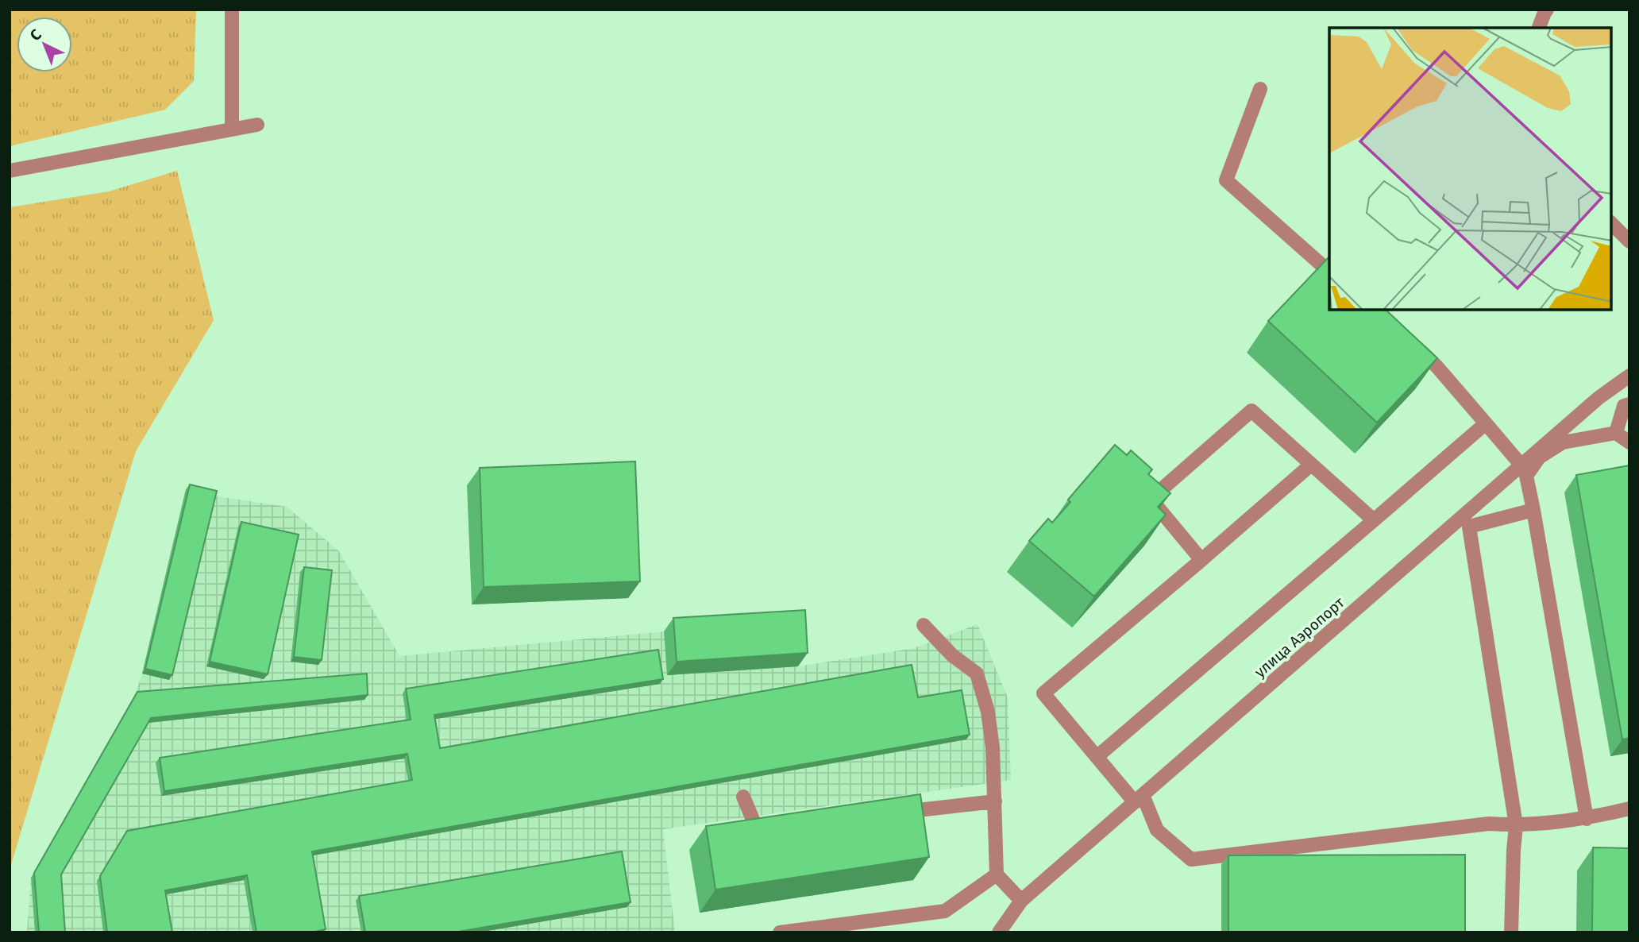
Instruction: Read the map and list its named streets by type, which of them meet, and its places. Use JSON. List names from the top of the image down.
{
  "streets": {
    "street": ["улица Аэропорт"]
  },
  "north": "top left"
}
